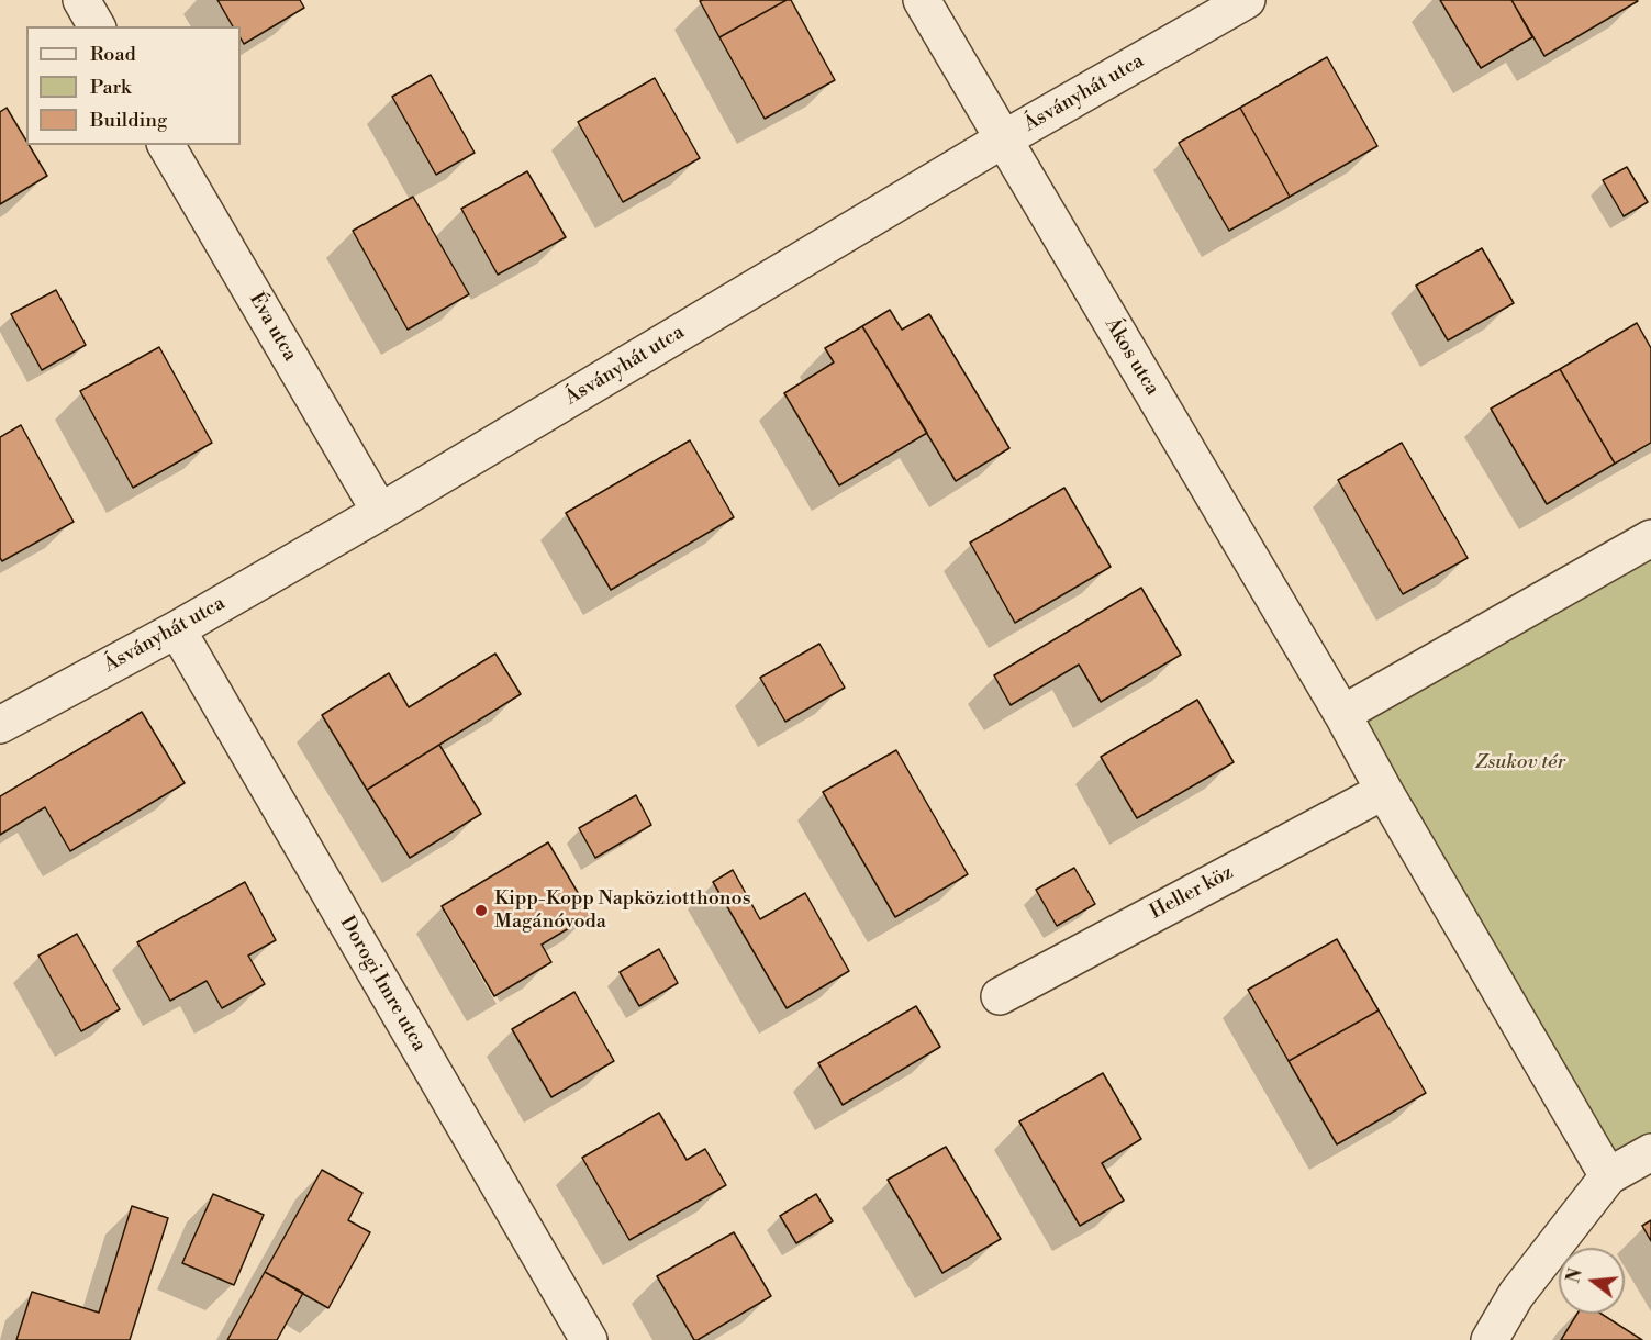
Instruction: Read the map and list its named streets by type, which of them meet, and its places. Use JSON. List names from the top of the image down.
{
  "streets": {
    "street": [
      "Ásványhát utca",
      "Éva utca",
      "Ákos utca",
      "Heller köz",
      "Dorogi Imre utca"
    ]
  },
  "crossings": [
    ["Ásványhát utca", "Éva utca"],
    ["Ásványhát utca", "Ákos utca"],
    ["Ásványhát utca", "Dorogi Imre utca"]
  ],
  "parks": ["Zsukov tér"],
  "places": ["Kipp-Kopp Napköziotthonos Magánóvoda"],
  "legend": ["Road", "Park", "Building"],
  "north": "left"
}
